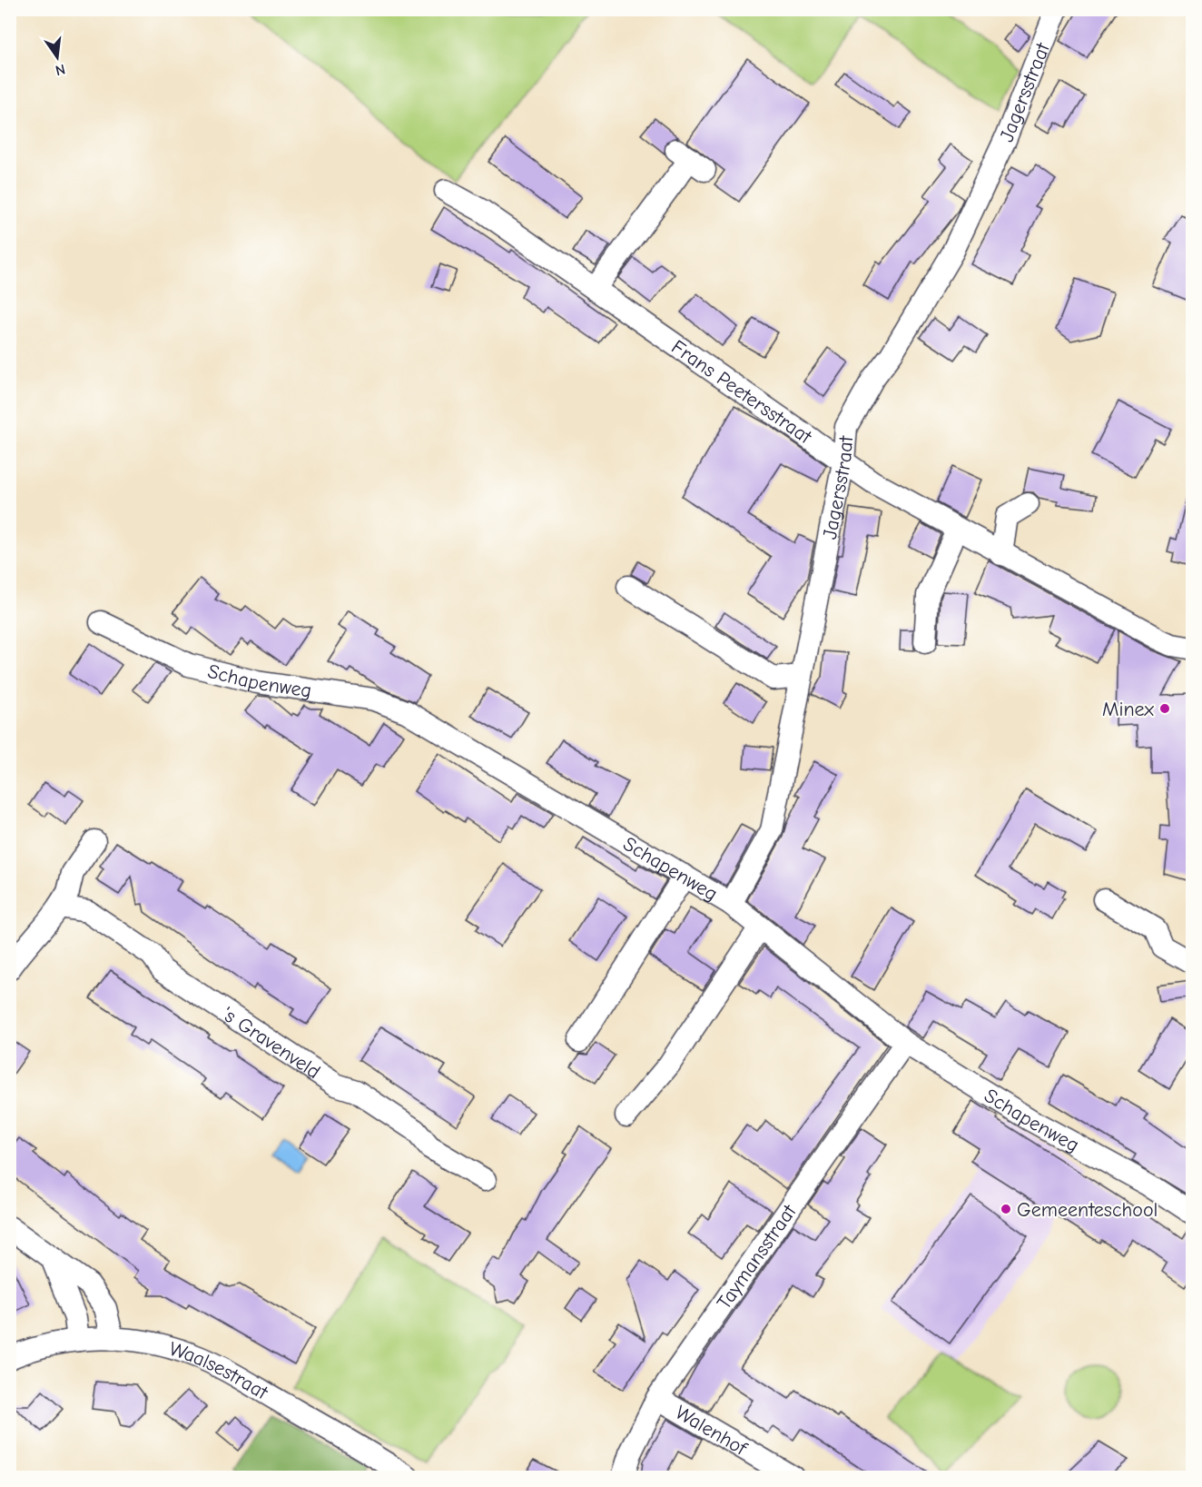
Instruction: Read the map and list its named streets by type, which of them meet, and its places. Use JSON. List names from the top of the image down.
{
  "streets": {
    "street": [
      "Jagersstraat",
      "Frans Peetersstraat",
      "Schapenweg",
      "'s Gravenveld",
      "Taymansstraat",
      "Waalsestraat",
      "Walenhof"
    ]
  },
  "crossings": [
    ["Jagersstraat", "Frans Peetersstraat"],
    ["Jagersstraat", "Schapenweg"],
    ["Schapenweg", "Taymansstraat"],
    ["Taymansstraat", "Walenhof"]
  ],
  "places": ["Minex", "Gemeenteschool"],
  "north": "bottom"
}
